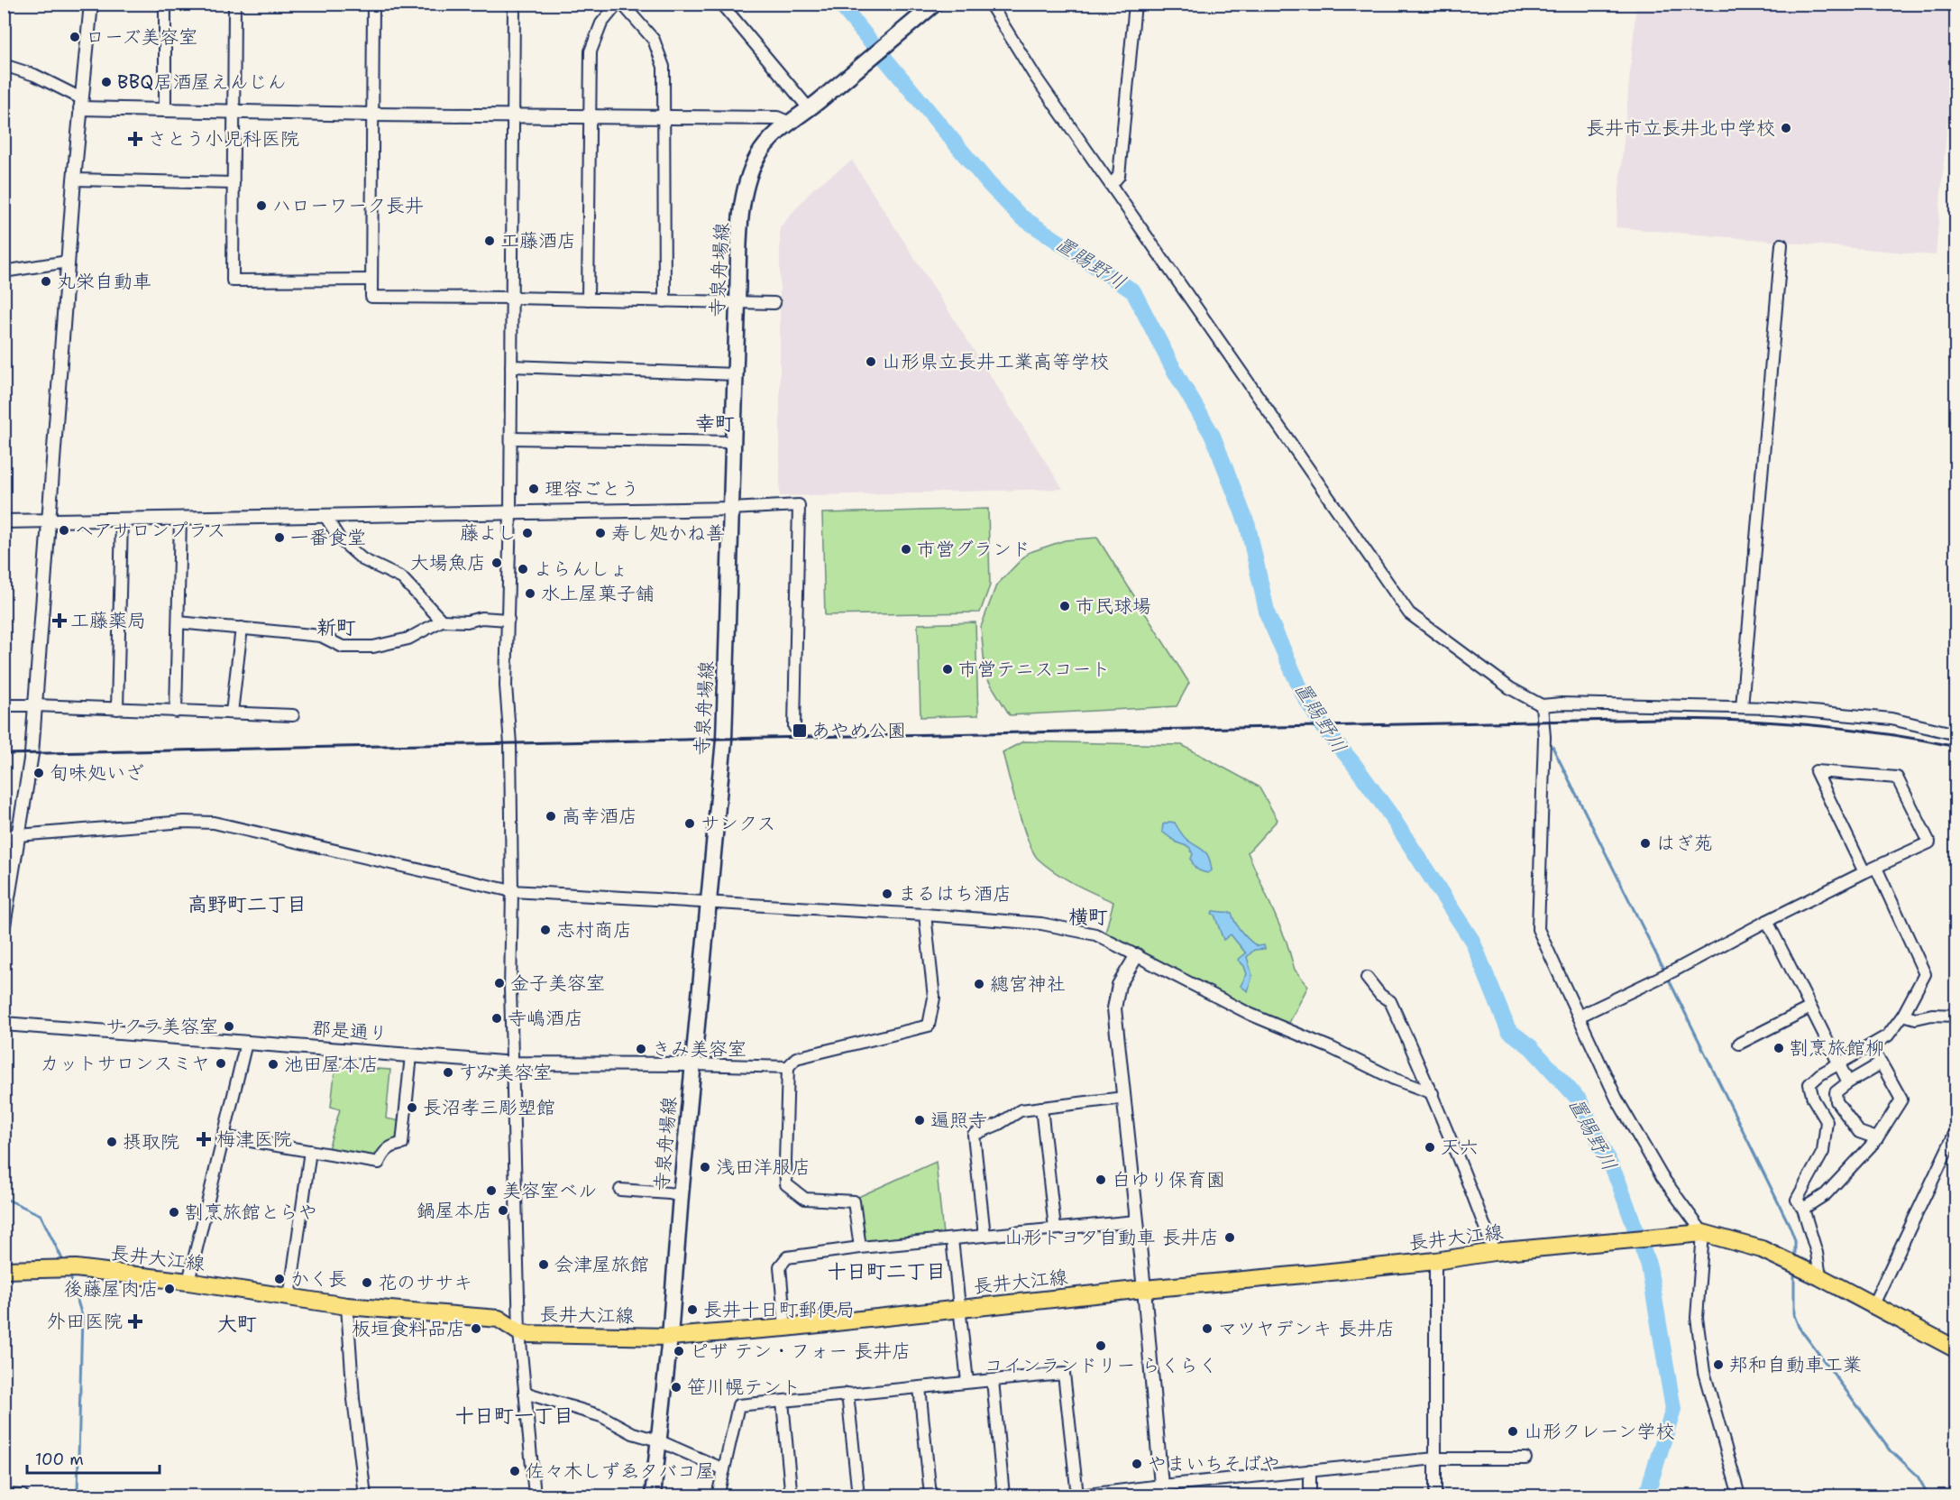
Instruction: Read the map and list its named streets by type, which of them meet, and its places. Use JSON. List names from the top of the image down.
{
  "streets": {
    "main road": ["寺泉舟場線", "長井大江線"],
    "street": ["郡是通り"]
  },
  "crossings": [
    ["寺泉舟場線", "郡是通り"],
    ["寺泉舟場線", "長井大江線"]
  ],
  "districts": [
    "幸町",
    "新町",
    "高野町二丁目",
    "横町",
    "十日町二丁目",
    "大町",
    "十日町一丁目"
  ],
  "water": ["置賜野川"],
  "places": {
    "other": [
      "ローズ美容室",
      "BBQ居酒屋えんじん",
      "長井市立長井北中学校",
      "ハローワーク長井",
      "工藤酒店",
      "丸栄自動車",
      "山形県立長井工業高等学校",
      "理容ごとう",
      "ヘアサロンプラス",
      "藤よし",
      "寿し処かね善",
      "一番食堂",
      "市営グランド",
      "大場魚店",
      "よらんしょ",
      "水上屋菓子舗",
      "市民球場",
      "市営テニスコート",
      "旬味処いざ",
      "高幸酒店",
      "サンクス",
      "はぎ苑",
      "まるはち酒店",
      "志村商店",
      "金子美容室",
      "總宮神社",
      "寺嶋酒店",
      "サクラ美容室",
      "割烹旅館柳",
      "きみ美容室",
      "カットサロンスミヤ",
      "池田屋本店",
      "すみ美容室",
      "長沼孝三彫塑館",
      "遍照寺",
      "摂取院",
      "天六",
      "浅田洋服店",
      "白ゆり保育園",
      "美容室ベル",
      "鍋屋本店",
      "割烹旅館とらや",
      "山形トヨタ自動車 長井店",
      "会津屋旅館",
      "かく長",
      "花のササキ",
      "後藤屋肉店",
      "長井十日町郵便局",
      "板垣食料品店",
      "マツヤデンキ 長井店",
      "コインランドリー らくらく",
      "ピザ テン・フォー 長井店",
      "邦和自動車工業",
      "笹川幌テント",
      "山形クレーン学校",
      "やまいちそばや",
      "佐々木しずゑタバコ屋"
    ],
    "health": [
      "さとう小児科医院",
      "工藤薬局",
      "梅津医院",
      "外田医院"
    ],
    "transit": ["あやめ公園"]
  },
  "scale_bar": "100 m"
}
